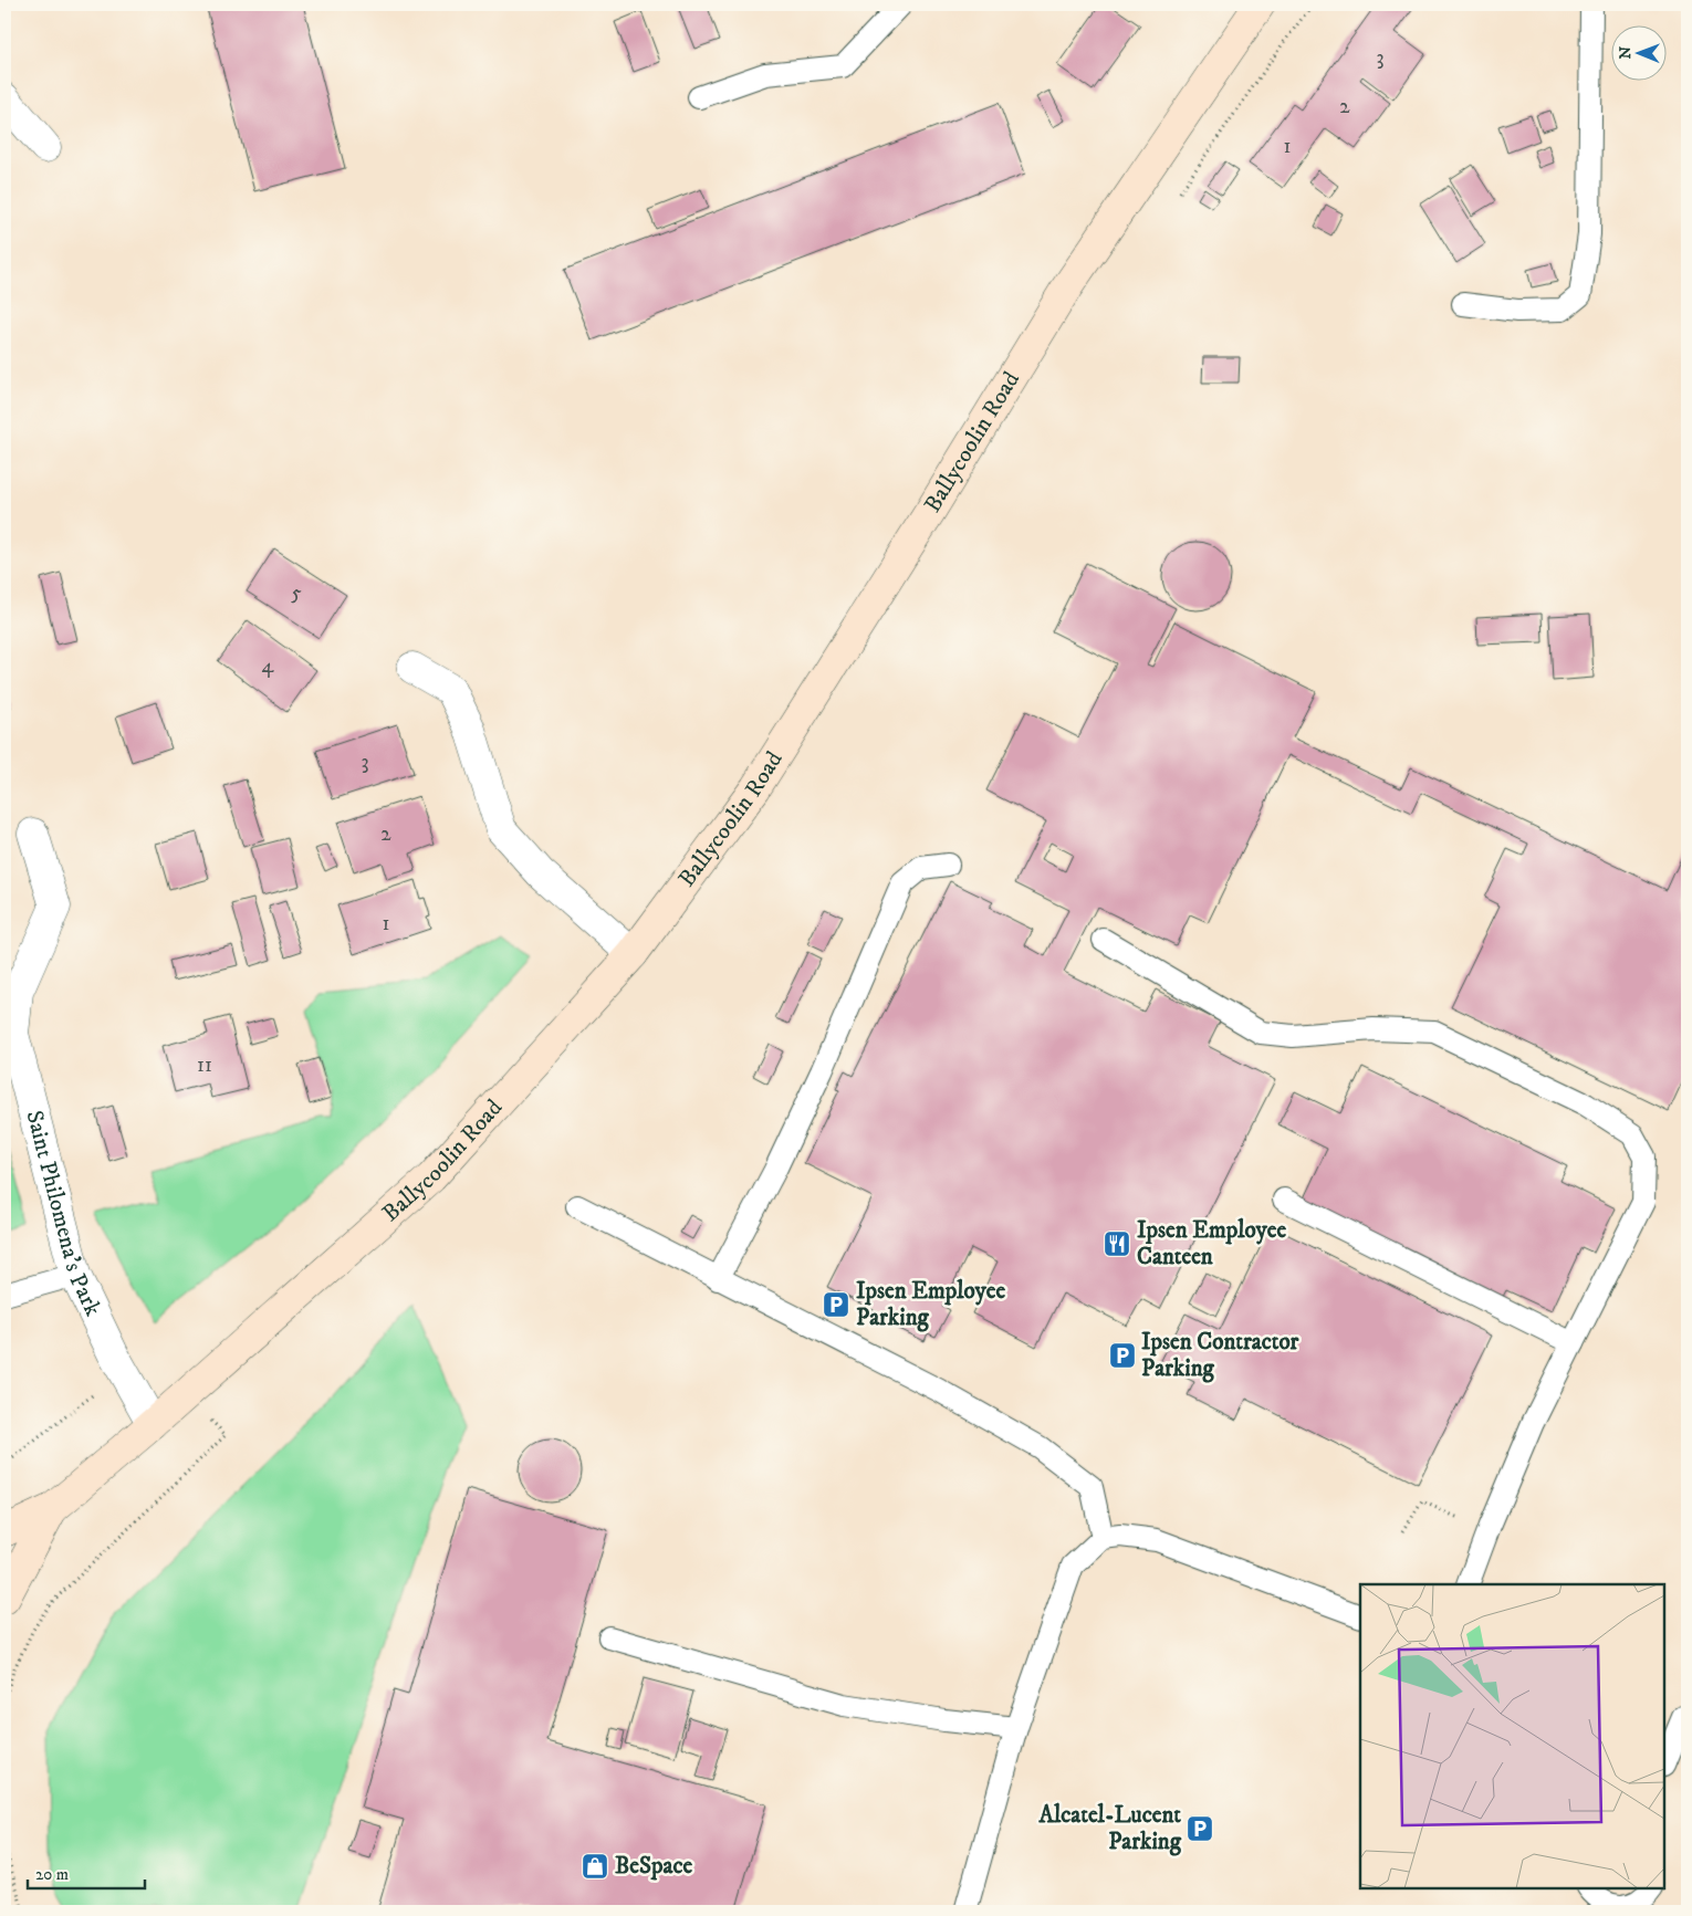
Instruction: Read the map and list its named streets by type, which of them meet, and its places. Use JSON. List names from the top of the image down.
{
  "streets": {
    "main road": ["Ballycoolin Road"],
    "street": ["Saint Philomena's Park"]
  },
  "crossings": [
    ["Ballycoolin Road", "Saint Philomena's Park"]
  ],
  "places": {
    "restaurant": ["Ipsen Employee Canteen"],
    "parking": ["Ipsen Employee Parking", "Ipsen Contractor Parking", "Alcatel-Lucent Parking"],
    "shop": ["BeSpace"]
  },
  "house_numbers": [
    "3",
    "2",
    "1",
    "5",
    "4",
    "3",
    "2",
    "1",
    "11"
  ],
  "scale_bar": "20 m",
  "north": "left"
}
